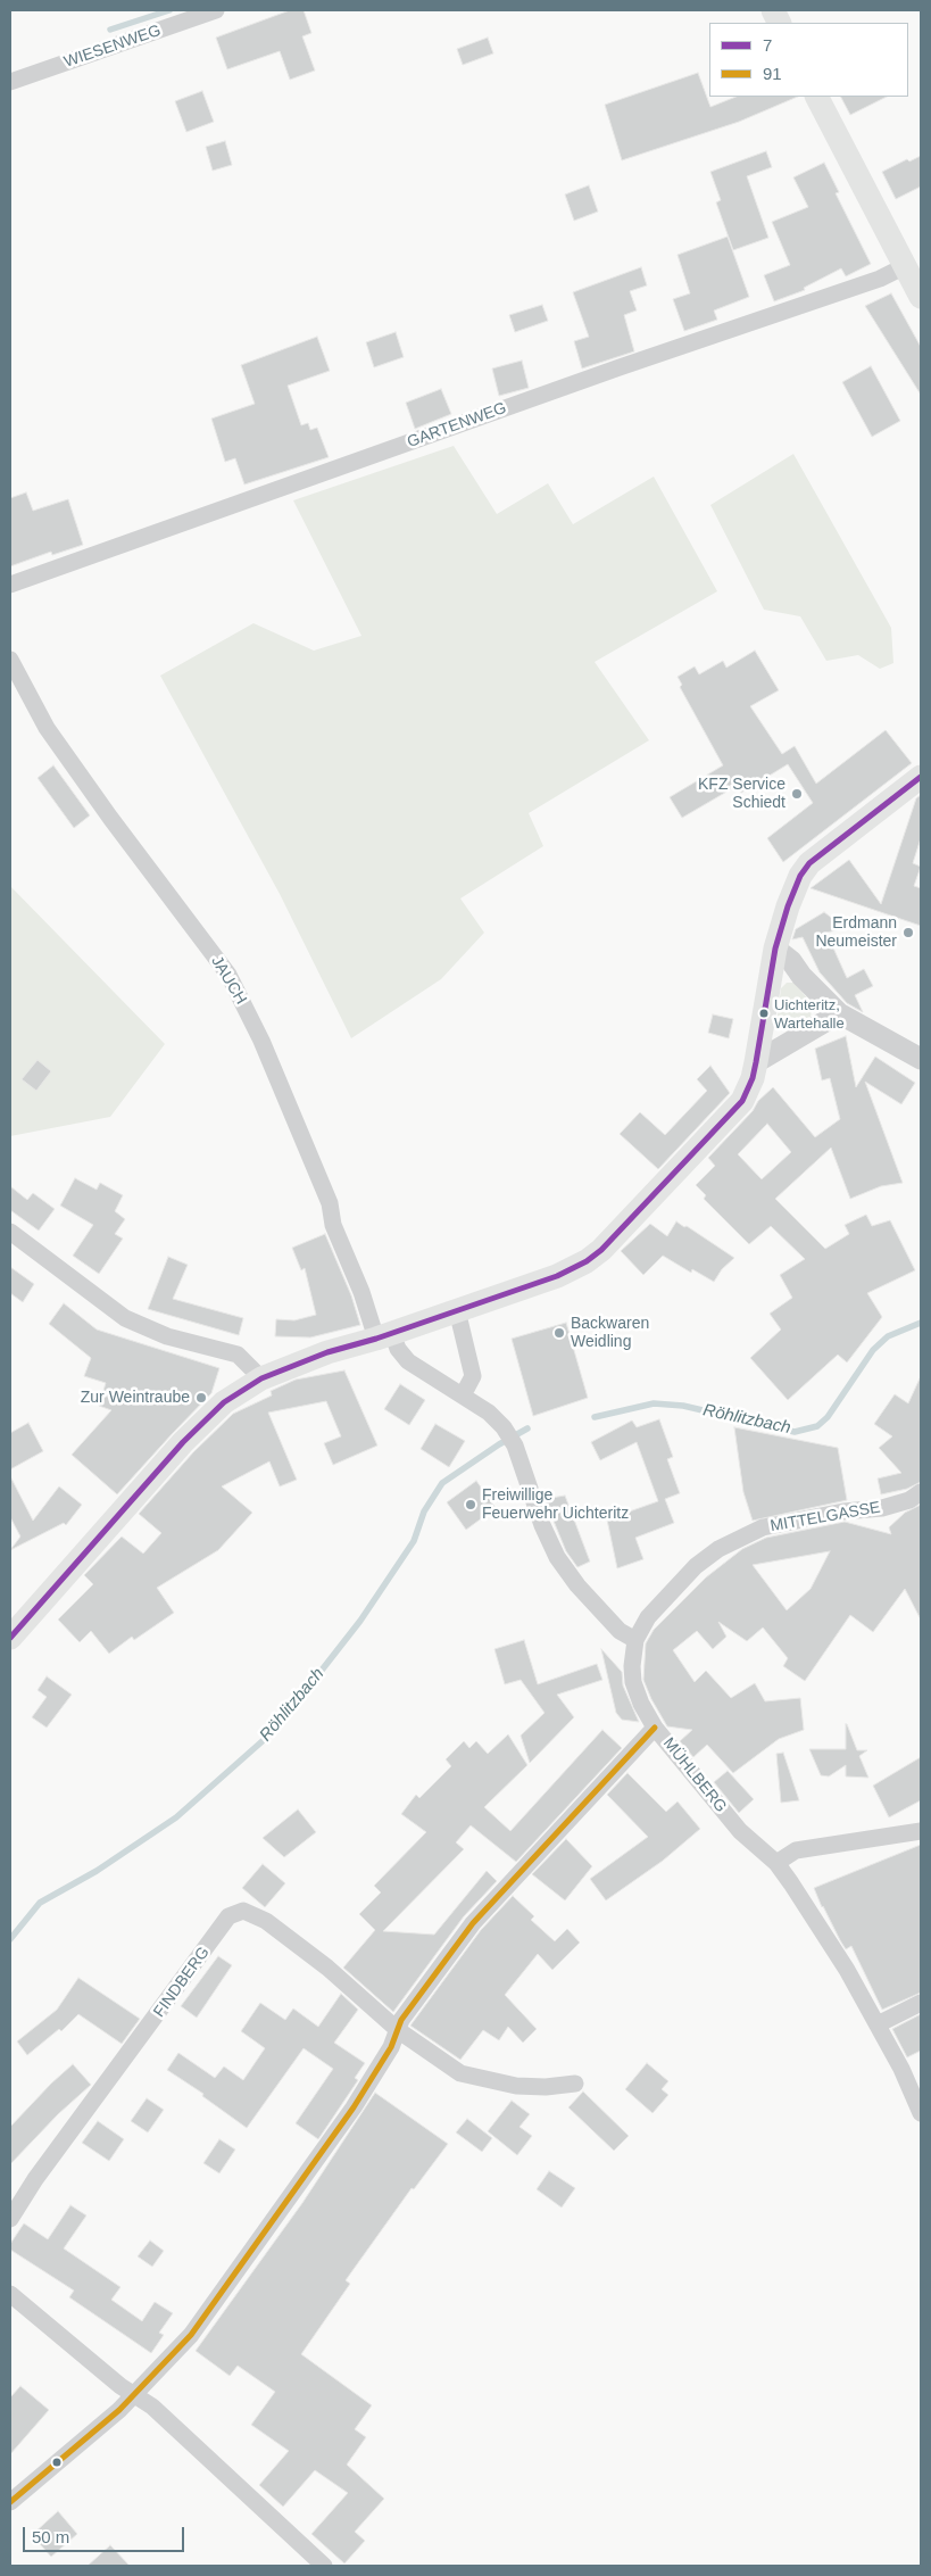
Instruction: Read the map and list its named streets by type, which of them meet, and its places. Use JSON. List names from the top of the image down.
{
  "streets": {
    "street": [
      "WIESENWEG",
      "GARTENWEG",
      "JAUCH",
      "MITTELGASSE",
      "MÜHLBERG",
      "FINDBERG"
    ]
  },
  "crossings": [
    ["JAUCH", "MITTELGASSE"],
    ["JAUCH", "MÜHLBERG"],
    ["MITTELGASSE", "MÜHLBERG"]
  ],
  "water": ["Röhlitzbach"],
  "places": [
    "KFZ Service Schiedt",
    "Erdmann Neumeister",
    "Uichteritz, Wartehalle",
    "Backwaren Weidling",
    "Zur Weintraube",
    "Freiwillige Feuerwehr Uichteritz"
  ],
  "lines": ["transit line 7", "transit line 91"],
  "legend": ["7", "91"],
  "scale_bar": "50 m"
}
